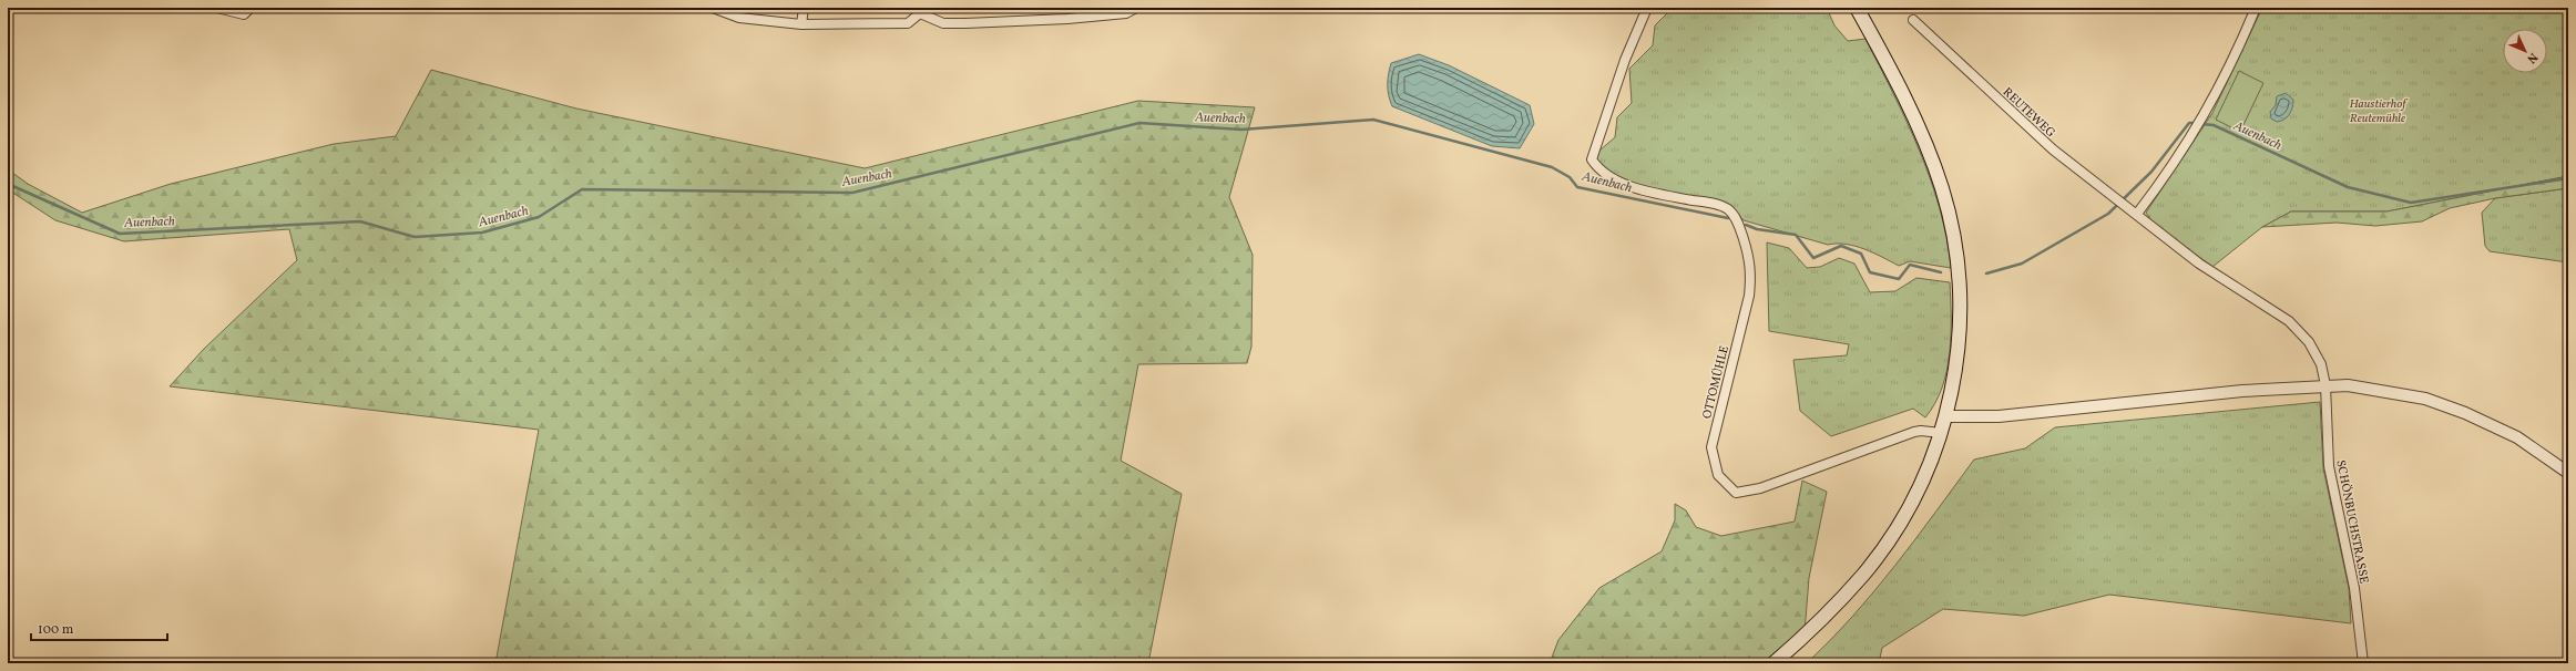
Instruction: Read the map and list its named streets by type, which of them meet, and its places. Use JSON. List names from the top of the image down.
{
  "streets": {
    "street": ["REUTEWEG", "OTTOMÜHLE", "SCHÖNBUCHSTRASSE"]
  },
  "crossings": [
    ["REUTEWEG", "SCHÖNBUCHSTRASSE"]
  ],
  "water": ["Auenbach"],
  "parks": ["Haustierhof Reutemühle"],
  "scale_bar": "100 m",
  "north": "bottom right"
}
